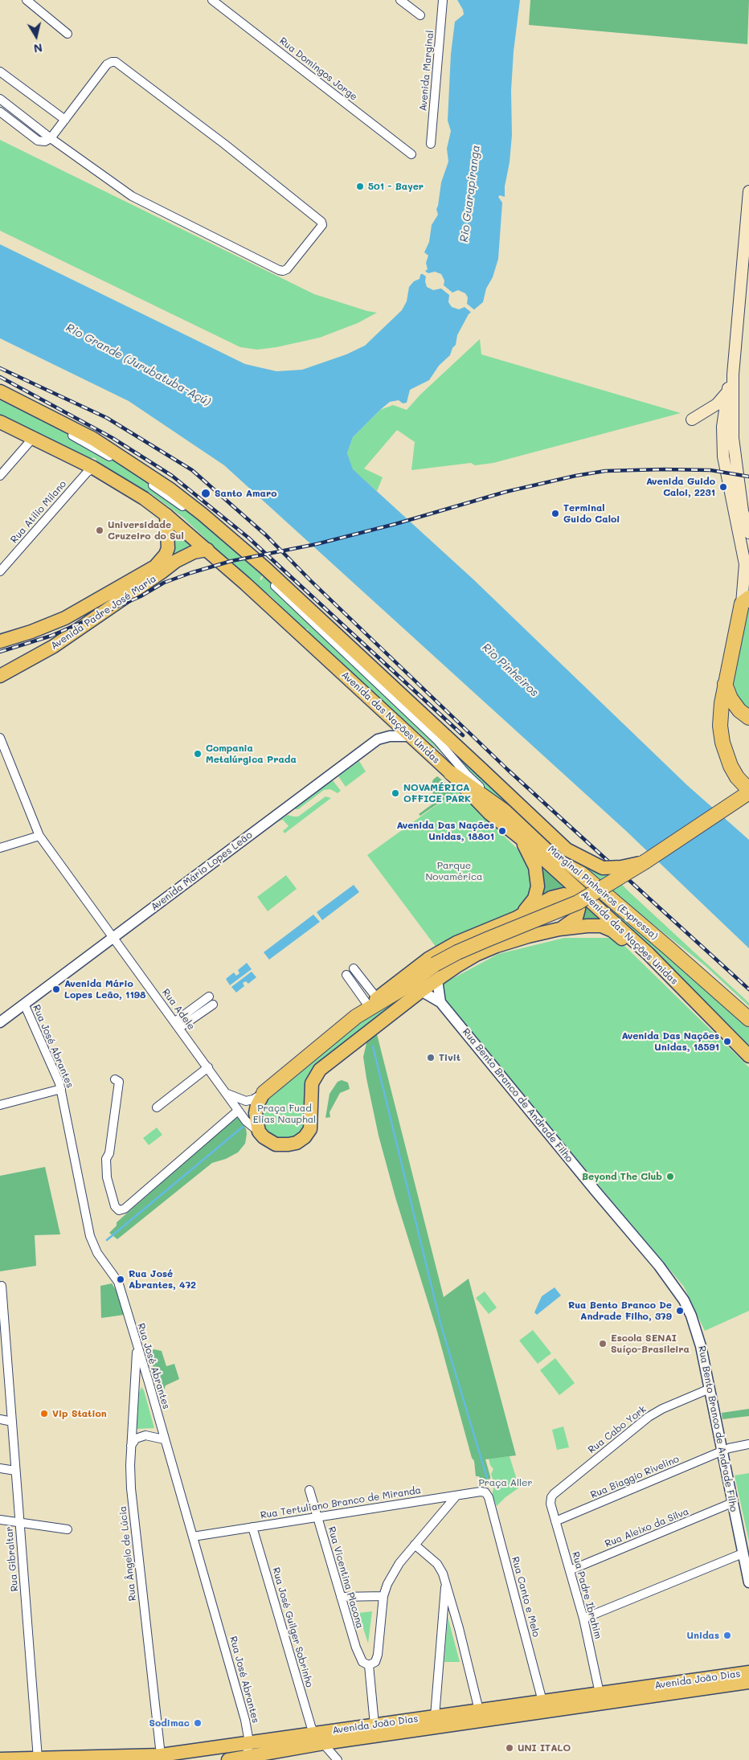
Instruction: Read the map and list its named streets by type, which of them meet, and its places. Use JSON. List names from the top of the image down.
{
  "streets": {
    "highway": ["Marginal Pinheiros (Expressa)"],
    "main road": ["Avenida Padre José Maria", "Avenida das Nações Unidas", "Avenida João Dias"],
    "street": [
      "Rua Domingos Jorge",
      "Avenida Marginal",
      "Rua Atílio Milano",
      "Avenida Mário Lopes Leão",
      "Rua Adele",
      "Rua José Abrantes",
      "Rua Bento Branco de Andrade Filho",
      "Rua Cabo York",
      "Rua Biaggio Rivelino",
      "Rua Tertuliano Branco de Miranda",
      "Rua Aleixo da Silva",
      "Rua Ângelo de Lúcia",
      "Rua Gibraltar",
      "Rua Vicentina Placona",
      "Rua Padre Ibrahim",
      "Rua Canto e Melo",
      "Rua José Guilger Sobrinho"
    ]
  },
  "crossings": [
    ["Rua Atílio Milano", "Avenida das Nações Unidas"],
    ["Avenida Padre José Maria", "Avenida das Nações Unidas"],
    ["Avenida das Nações Unidas", "Avenida Mário Lopes Leão"],
    ["Avenida das Nações Unidas", "Marginal Pinheiros (Expressa)"],
    ["Avenida Mário Lopes Leão", "Rua Adele"],
    ["Avenida Mário Lopes Leão", "Rua José Abrantes"],
    ["Rua José Abrantes", "Rua Tertuliano Branco de Miranda"],
    ["Rua José Abrantes", "Rua Ângelo de Lúcia"],
    ["Rua José Abrantes", "Avenida João Dias"],
    ["Rua Bento Branco de Andrade Filho", "Rua Cabo York"],
    ["Rua Bento Branco de Andrade Filho", "Rua Biaggio Rivelino"],
    ["Rua Bento Branco de Andrade Filho", "Rua Aleixo da Silva"],
    ["Rua Cabo York", "Rua Padre Ibrahim"],
    ["Rua Biaggio Rivelino", "Rua Padre Ibrahim"],
    ["Rua Tertuliano Branco de Miranda", "Rua Vicentina Placona"],
    ["Rua Tertuliano Branco de Miranda", "Rua Canto e Melo"],
    ["Rua Tertuliano Branco de Miranda", "Rua José Guilger Sobrinho"],
    ["Rua Aleixo da Silva", "Rua Padre Ibrahim"],
    ["Rua Ângelo de Lúcia", "Avenida João Dias"],
    ["Rua Gibraltar", "Avenida João Dias"],
    ["Rua Padre Ibrahim", "Avenida João Dias"],
    ["Rua Canto e Melo", "Avenida João Dias"],
    ["Rua José Guilger Sobrinho", "Avenida João Dias"]
  ],
  "water": ["Rio Guarapiranga", "Rio Grande (Jurubatuba-Açú)", "Rio Pinheiros"],
  "parks": ["Parque Novamérica", "Praça Fuad Elias Nauphal", "Praça Aller"],
  "places": [
    "501 - Bayer",
    "Avenida Guido Caloi, 2231",
    "Santo Amaro",
    "Terminal Guido Caloi",
    "Universidade Cruzeiro do Sul",
    "Compania Metalúrgica Prada",
    "NOVAMÉRICA OFFICE PARK",
    "Avenida Das Nações Unidas, 18801",
    "Avenida Mário Lopes Leão, 1198",
    "Avenida Das Nações Unidas, 18591",
    "Tivit",
    "Beyond The Club",
    "Rua José Abrantes, 472",
    "Rua Bento Branco De Andrade Filho, 379",
    "Escola SENAI Suíço-Brasileira",
    "Vip Station",
    "Unidas",
    "Sodimac",
    "UNI ITALO"
  ],
  "north": "bottom"
}
